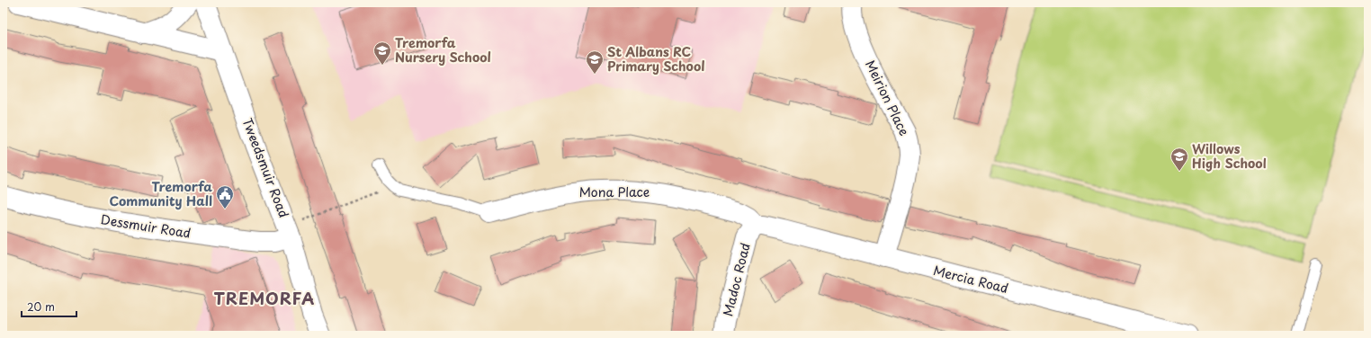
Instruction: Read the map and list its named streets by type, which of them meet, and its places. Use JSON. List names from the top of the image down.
{
  "streets": {
    "street": [
      "Meirion Place",
      "Tweedsmuir Road",
      "Mona Place",
      "Dessmuir Road",
      "Madoc Road",
      "Mercia Road"
    ]
  },
  "crossings": [
    ["Meirion Place", "Mercia Road"],
    ["Tweedsmuir Road", "Dessmuir Road"],
    ["Mona Place", "Madoc Road"],
    ["Mona Place", "Mercia Road"],
    ["Madoc Road", "Mercia Road"]
  ],
  "districts": ["TREMORFA"],
  "places": {
    "school or university": ["Tremorfa Nursery School", "St Albans RC Primary School", "Willows High School"],
    "public building": ["Tremorfa Community Hall"]
  },
  "scale_bar": "20 m"
}
